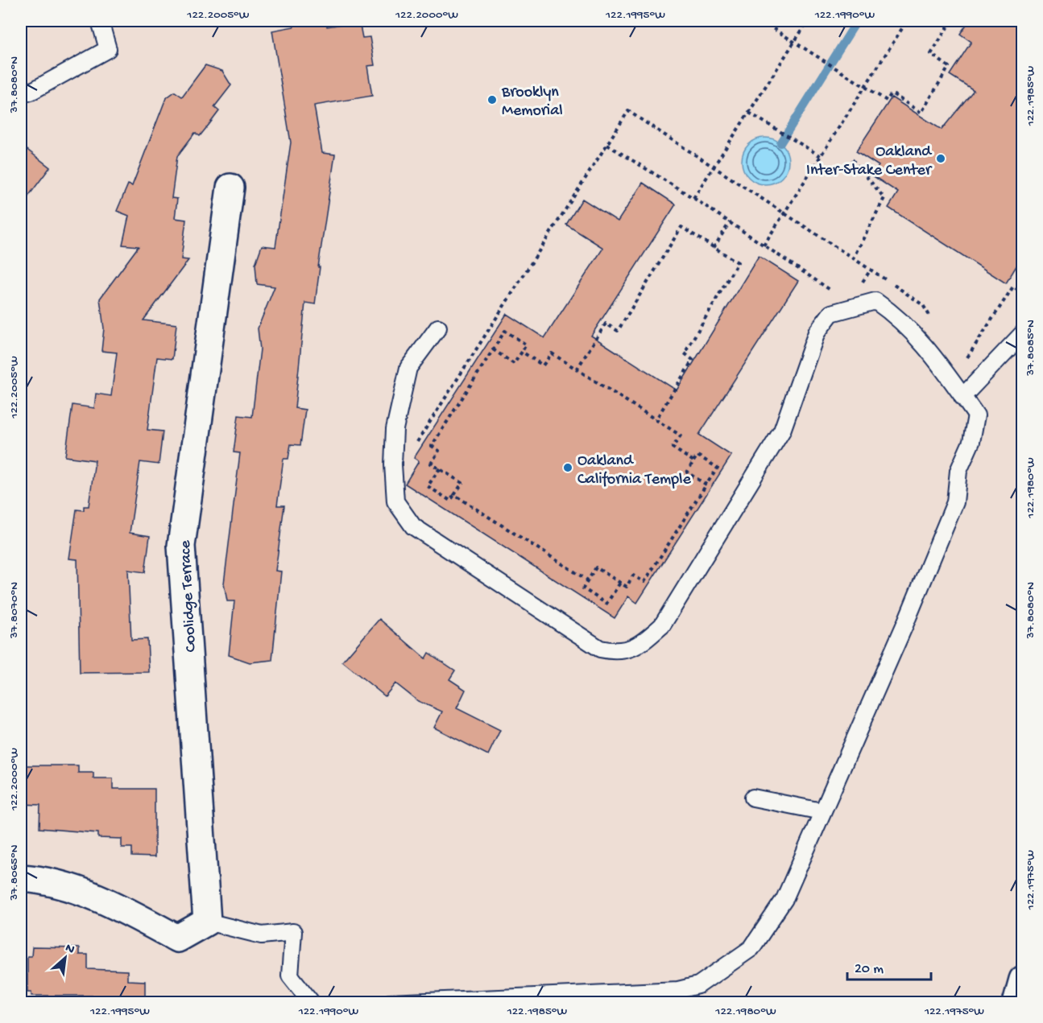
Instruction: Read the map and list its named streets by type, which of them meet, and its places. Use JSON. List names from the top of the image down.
{
  "streets": {
    "street": ["Coolidge Terrace"]
  },
  "places": ["Brooklyn Memorial", "Oakland Inter-Stake Center", "Oakland California Temple"],
  "scale_bar": "20 m",
  "north": "top right",
  "coordinates": [
    "122.2005°W",
    "122.2000°W",
    "122.1995°W",
    "122.1990°W",
    "37.8080°N",
    "122.1985°W",
    "37.8085°N",
    "122.1980°W",
    "37.8070°N",
    "37.8065°N",
    "122.1975°W"
  ]
}
